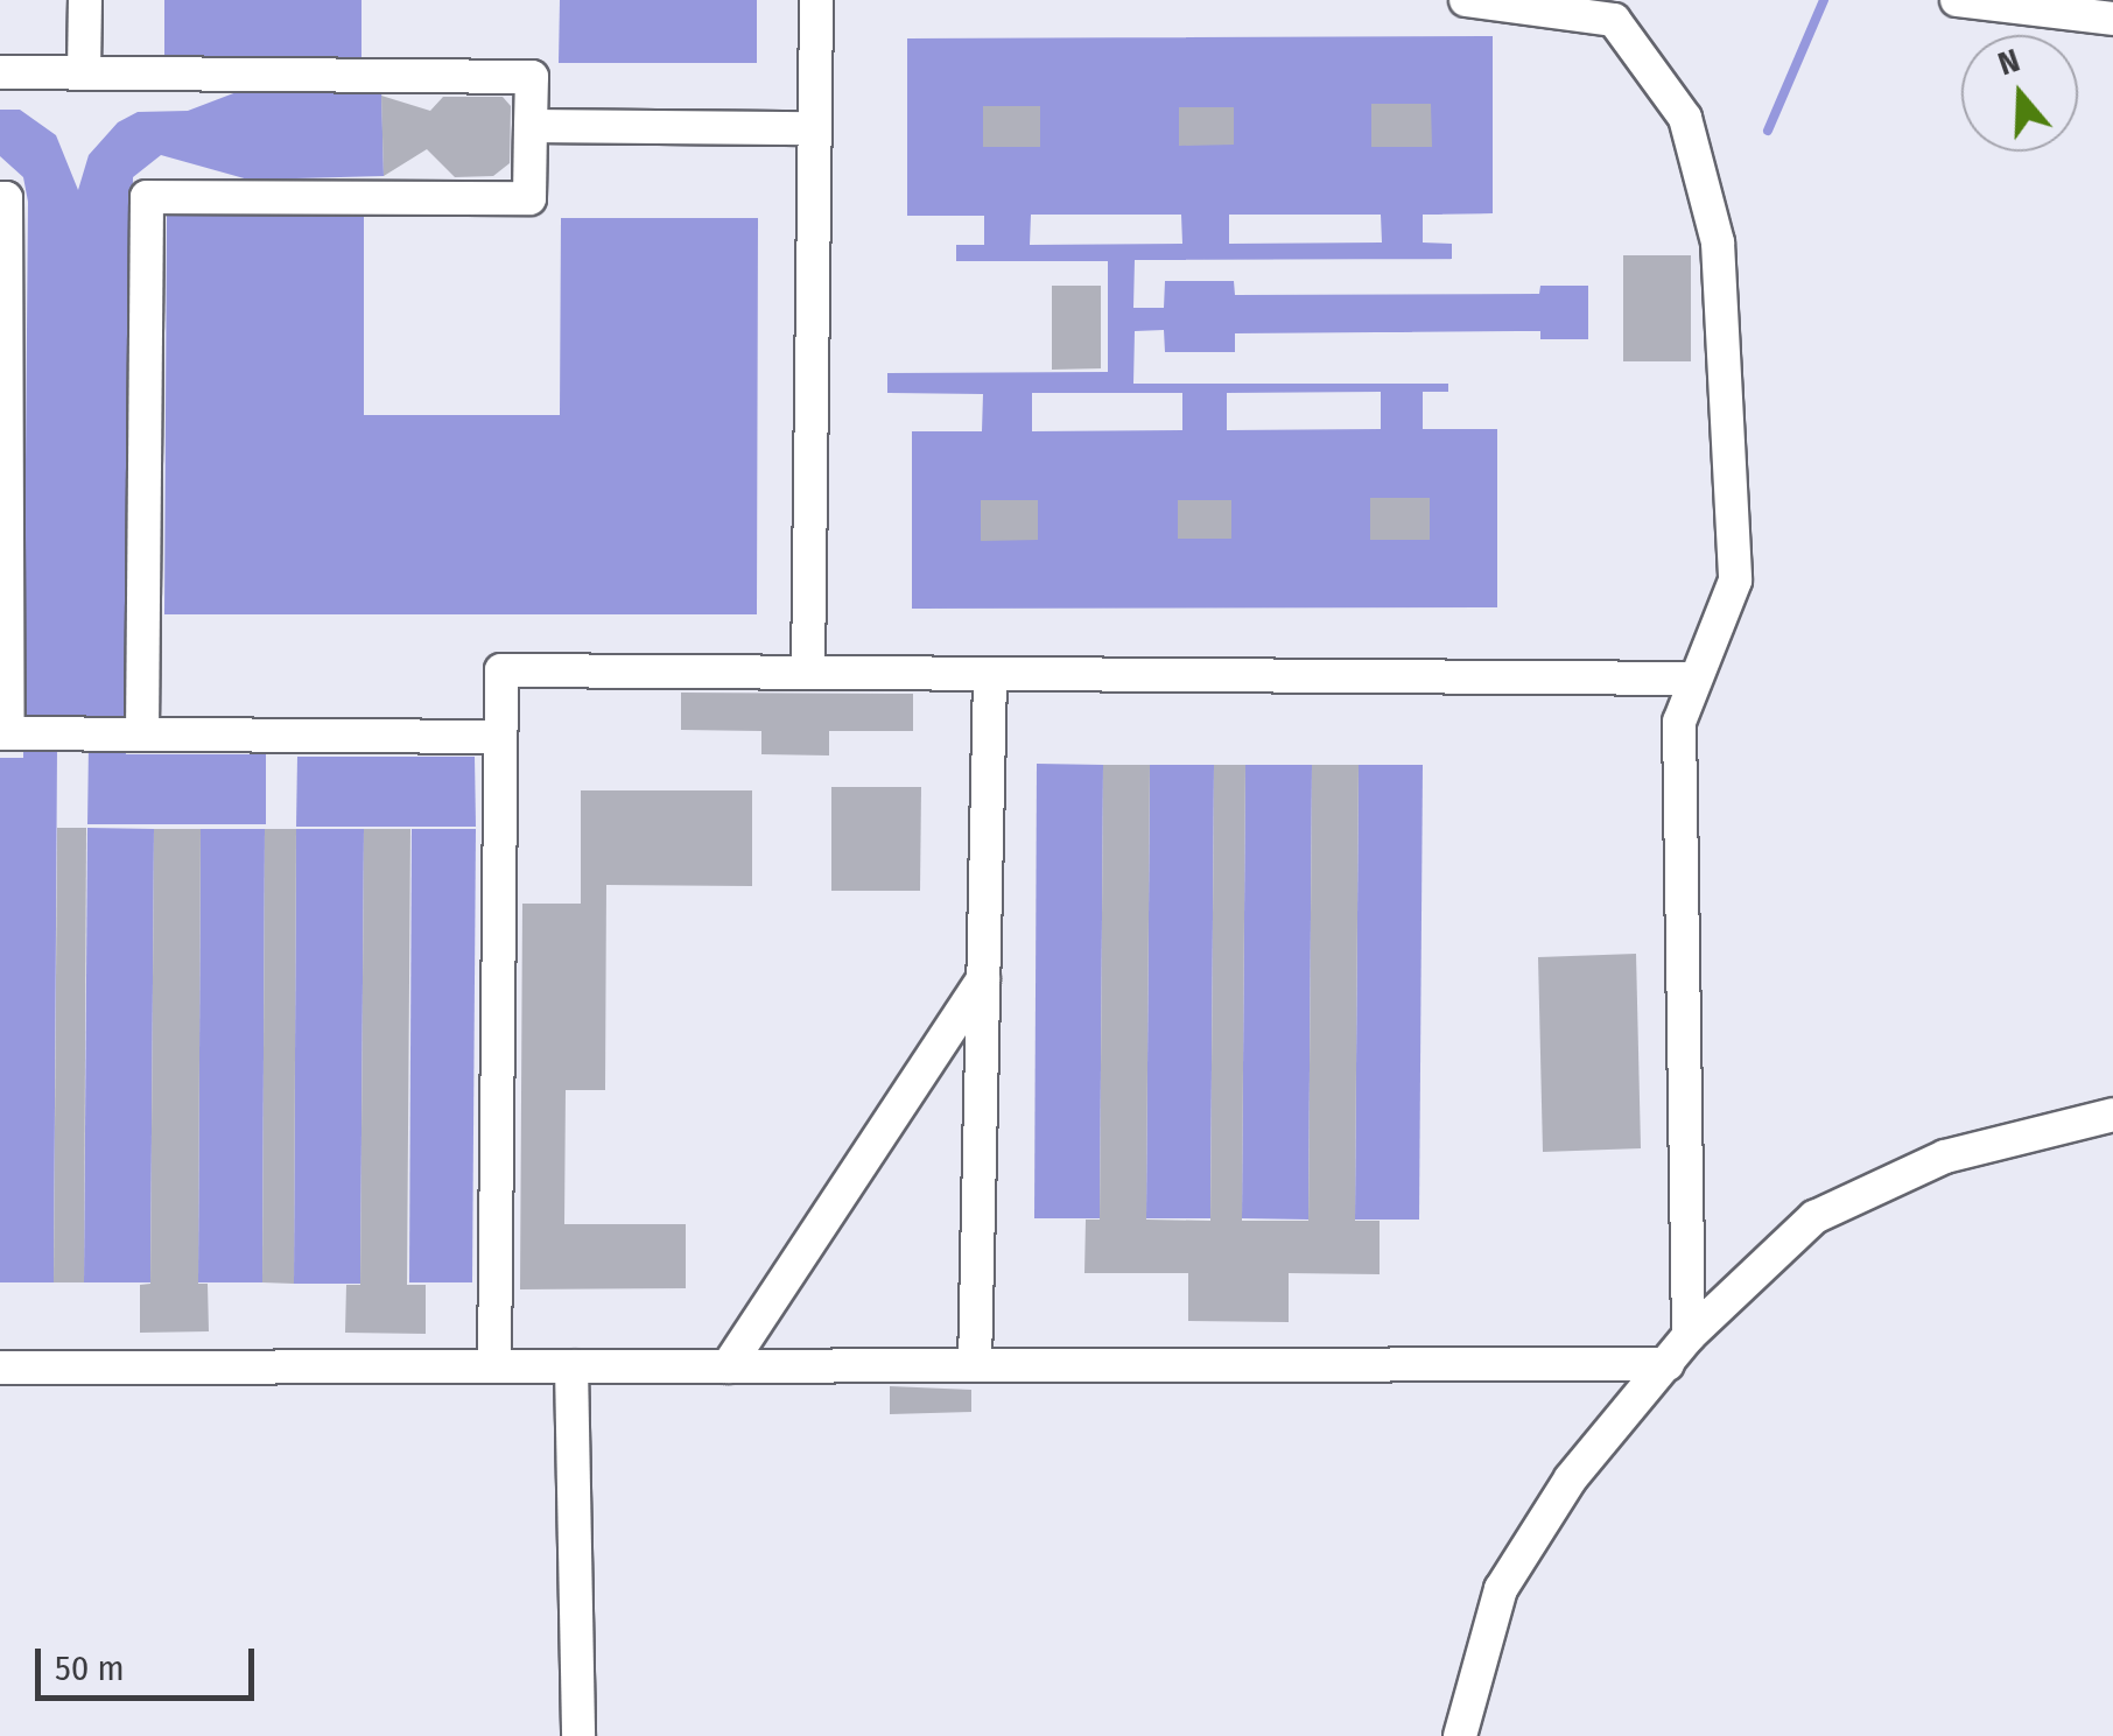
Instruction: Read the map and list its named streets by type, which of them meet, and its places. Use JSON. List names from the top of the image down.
{
  "scale_bar": "50 m",
  "north": "top"
}
